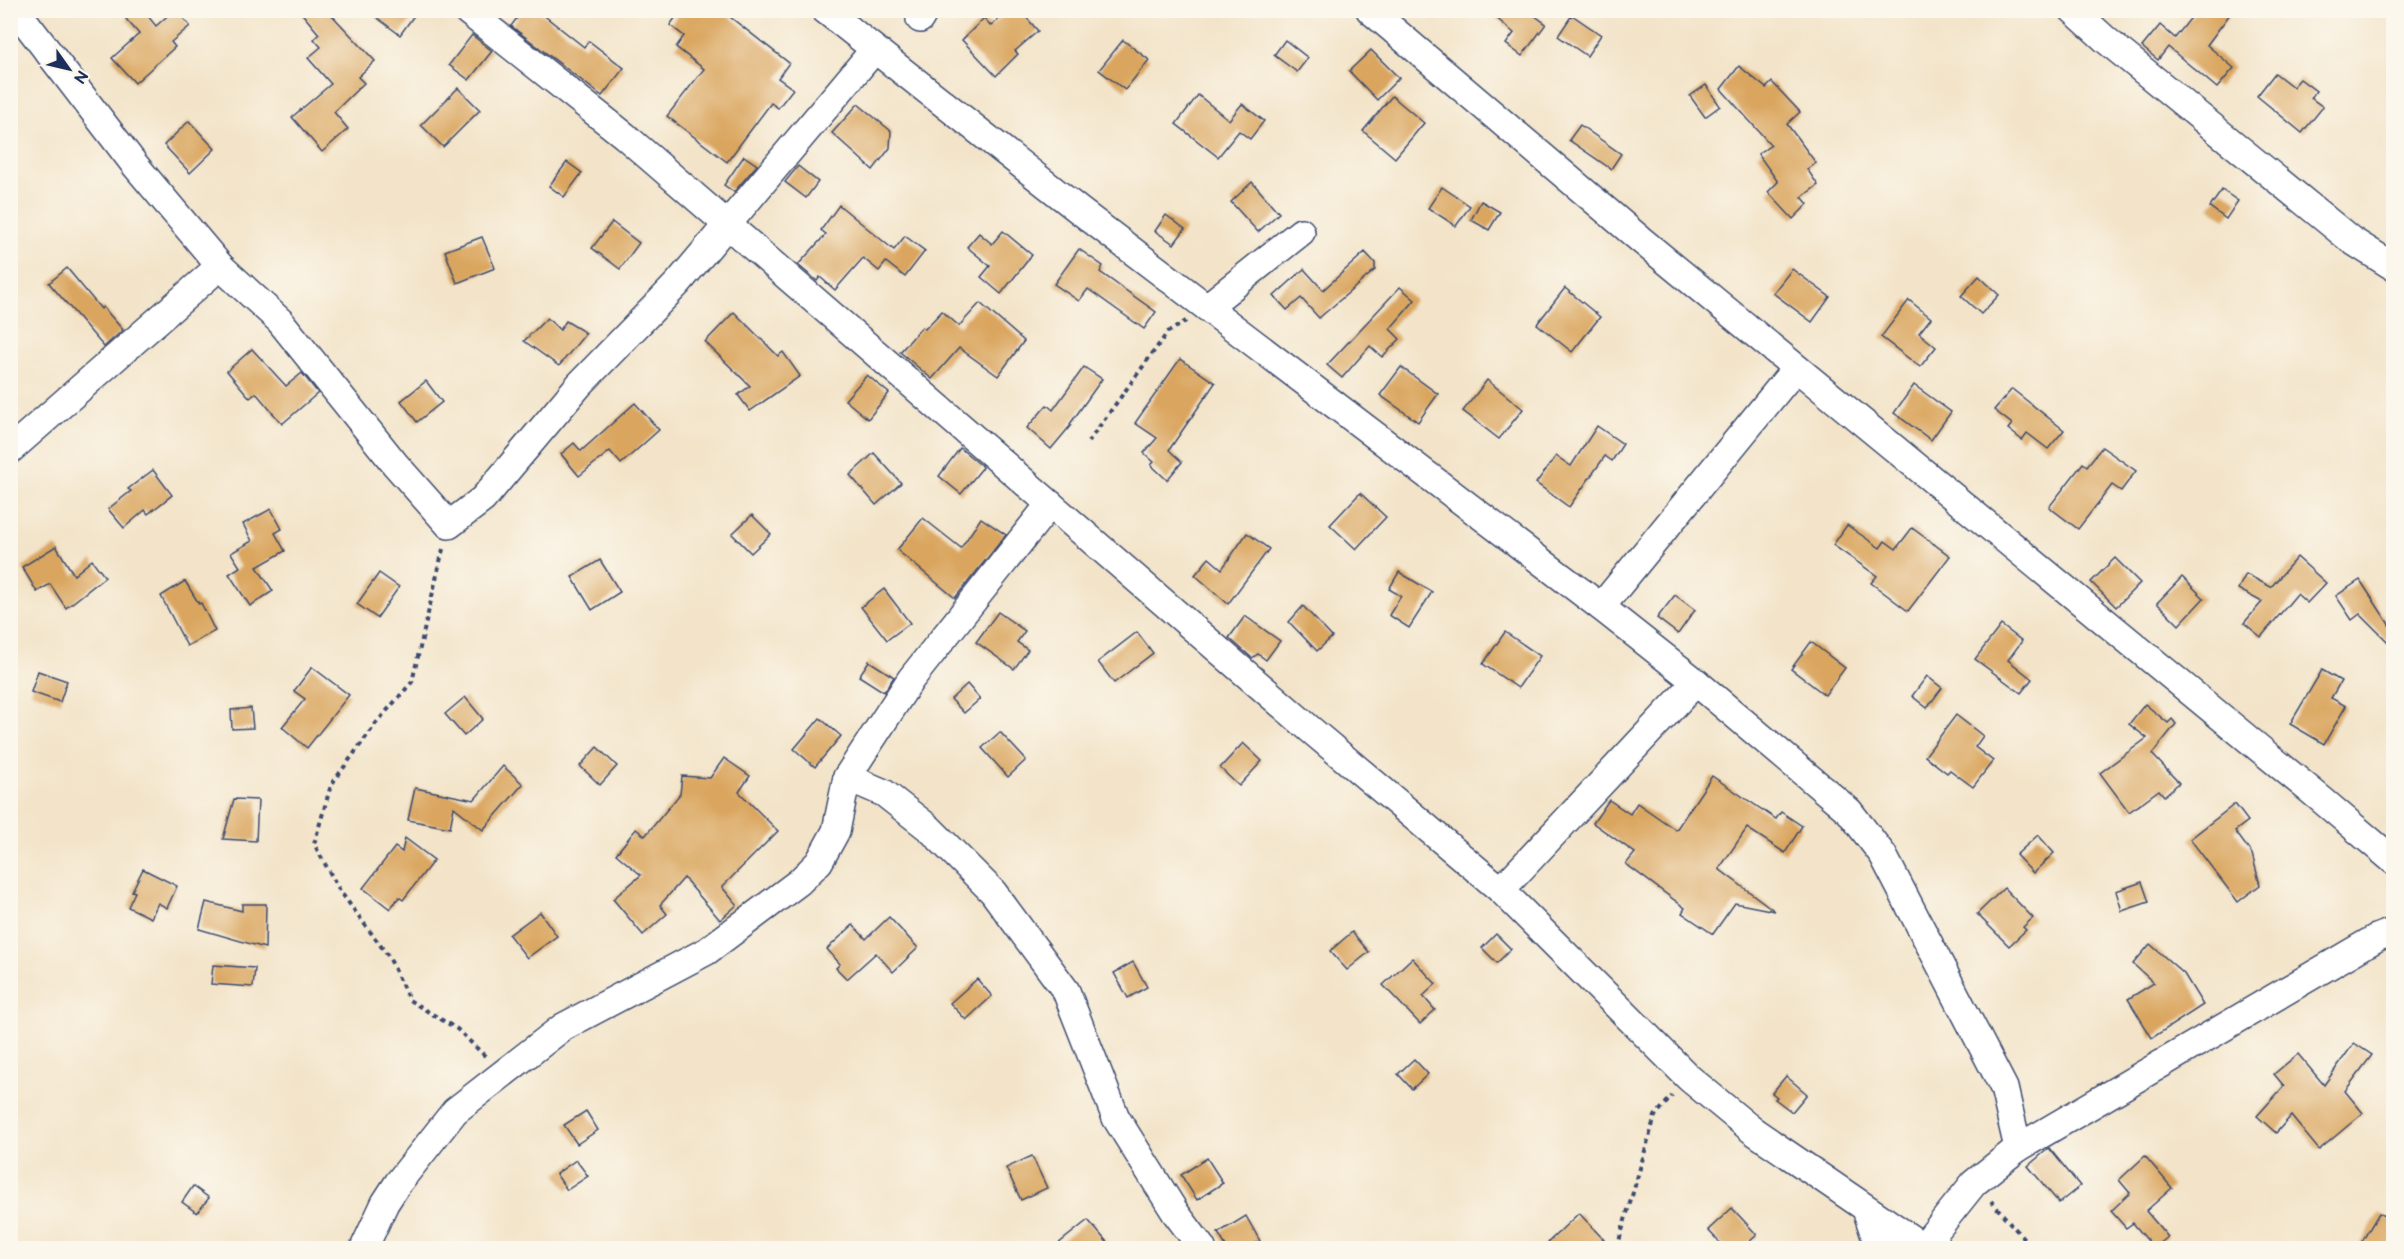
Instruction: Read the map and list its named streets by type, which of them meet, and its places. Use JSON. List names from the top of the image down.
{
  "north": "bottom right"
}
